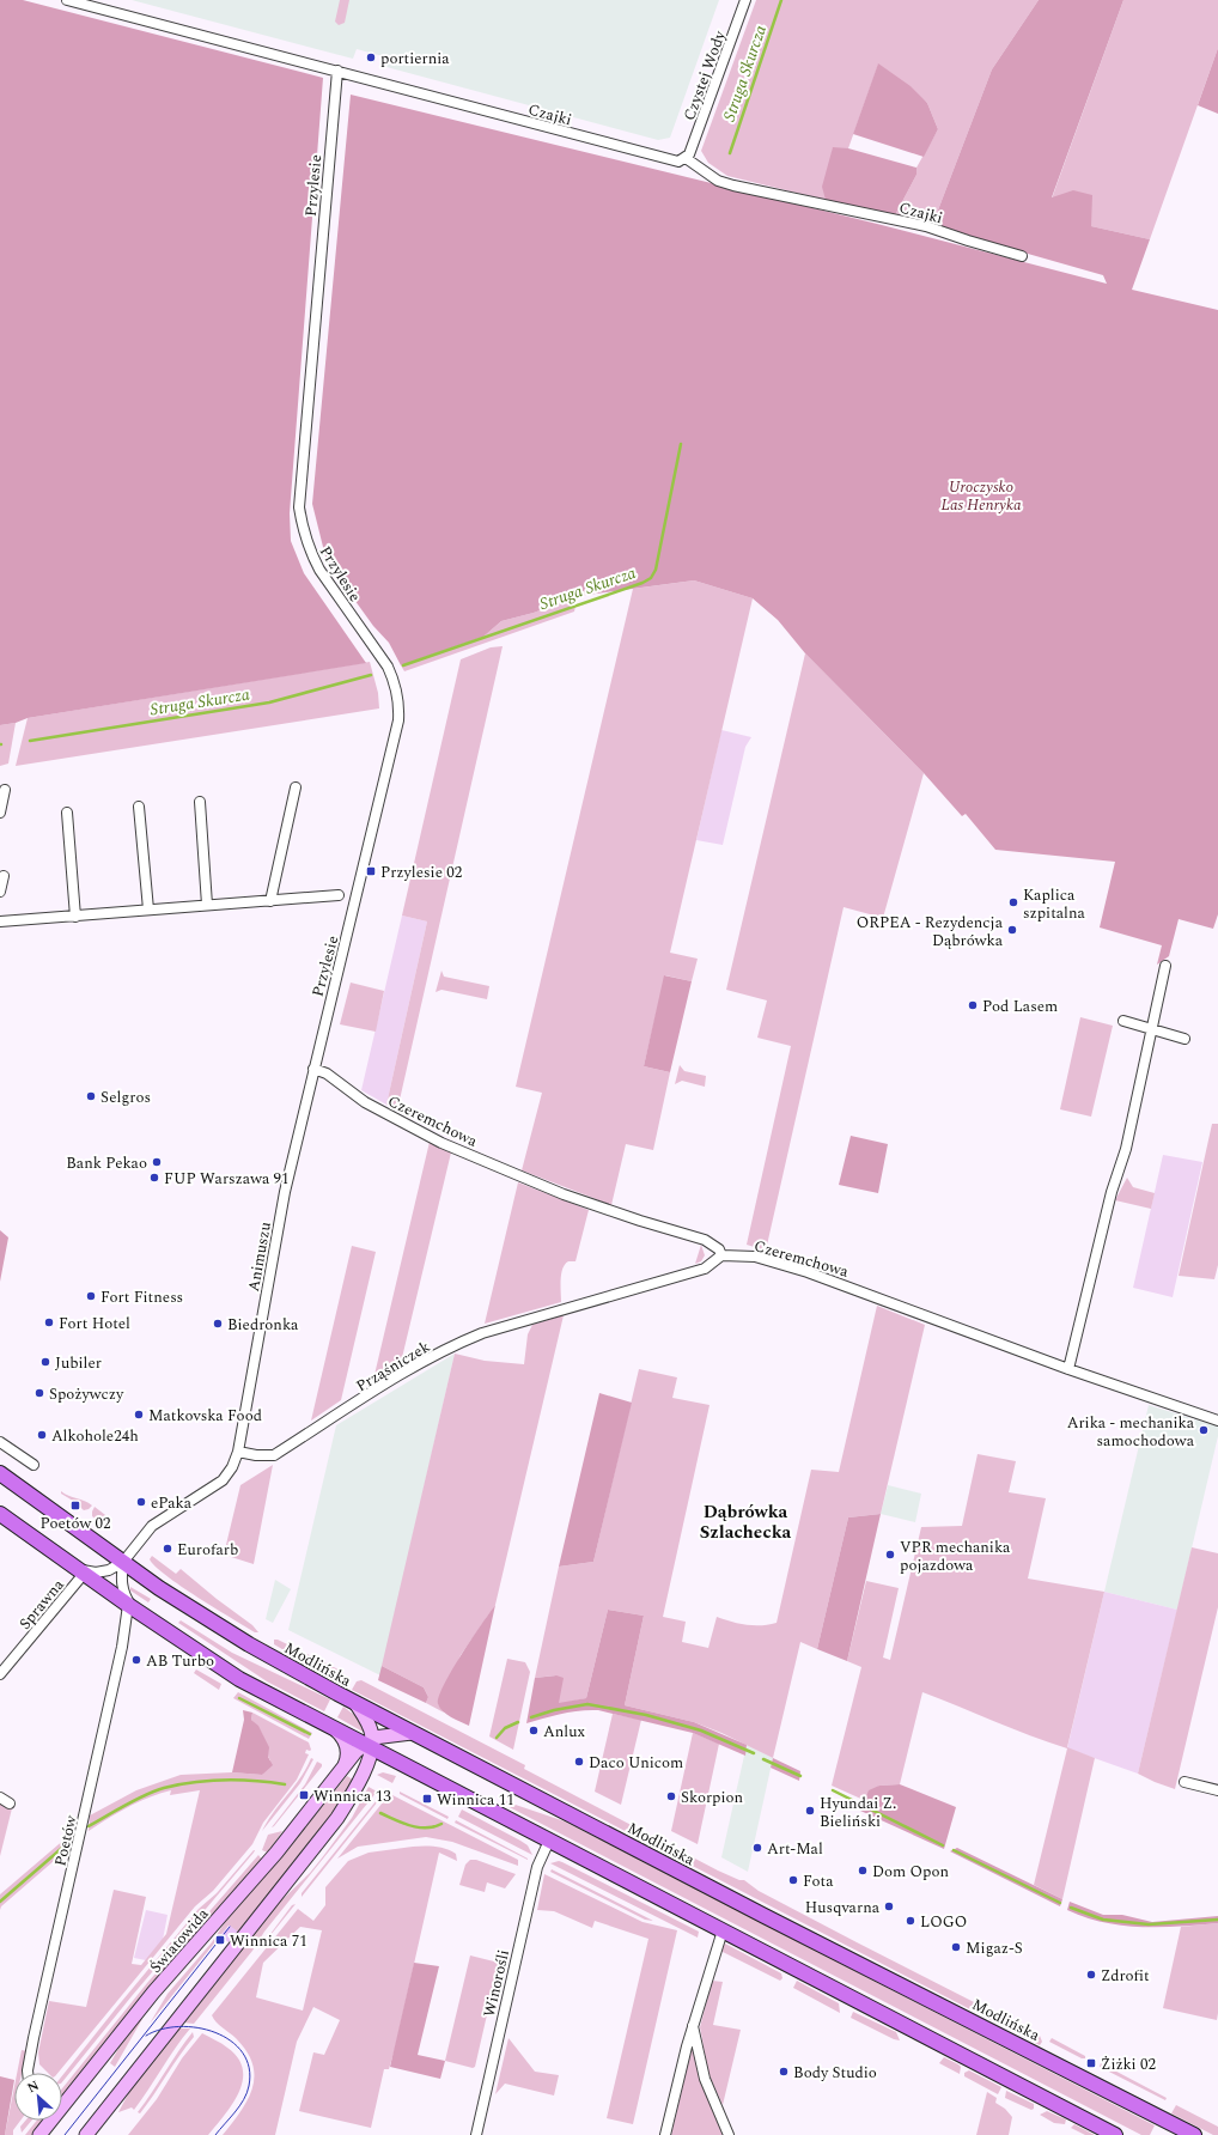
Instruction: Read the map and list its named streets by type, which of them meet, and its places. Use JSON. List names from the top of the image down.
{
  "streets": {
    "main road": ["Modlińska"],
    "street": [
      "Czystej Wody",
      "Czajki",
      "Przylesie",
      "Czeremchowa",
      "Animuszu",
      "Prząśniczek",
      "Sprawna",
      "Poetów",
      "Światowida",
      "Winorośli"
    ]
  },
  "crossings": [
    ["Czystej Wody", "Czajki"],
    ["Czajki", "Przylesie"],
    ["Przylesie", "Czeremchowa"],
    ["Przylesie", "Animuszu"],
    ["Czeremchowa", "Animuszu"],
    ["Czeremchowa", "Prząśniczek"],
    ["Animuszu", "Prząśniczek"]
  ],
  "districts": ["Dąbrówka Szlachecka"],
  "water": ["Struga Skurcza"],
  "parks": ["Uroczysko Las Henryka"],
  "places": {
    "other": [
      "portiernia",
      "Kaplica szpitalna",
      "ORPEA - Rezydencja Dąbrówka",
      "Pod Lasem",
      "Selgros",
      "Bank Pekao",
      "FUP Warszawa 91",
      "Fort Fitness",
      "Fort Hotel",
      "Biedronka",
      "Jubiler",
      "Spożywczy",
      "Matkovska Food",
      "Arika - mechanika samochodowa",
      "Alkohole24h",
      "ePaka",
      "Eurofarb",
      "VPR mechanika pojazdowa",
      "AB Turbo",
      "Anlux",
      "Daco Unicom",
      "Skorpion",
      "Hyundai Z. Bieliński",
      "Art-Mal",
      "Dom Opon",
      "Fota",
      "Husqvarna",
      "LOGO",
      "Migaz-S",
      "Zdrofit",
      "Body Studio"
    ],
    "transit": [
      "Przylesie 02",
      "Poetów 02",
      "Winnica 13",
      "Winnica 11",
      "Winnica 71",
      "Żiżki 02"
    ]
  },
  "north": "top left"
}
